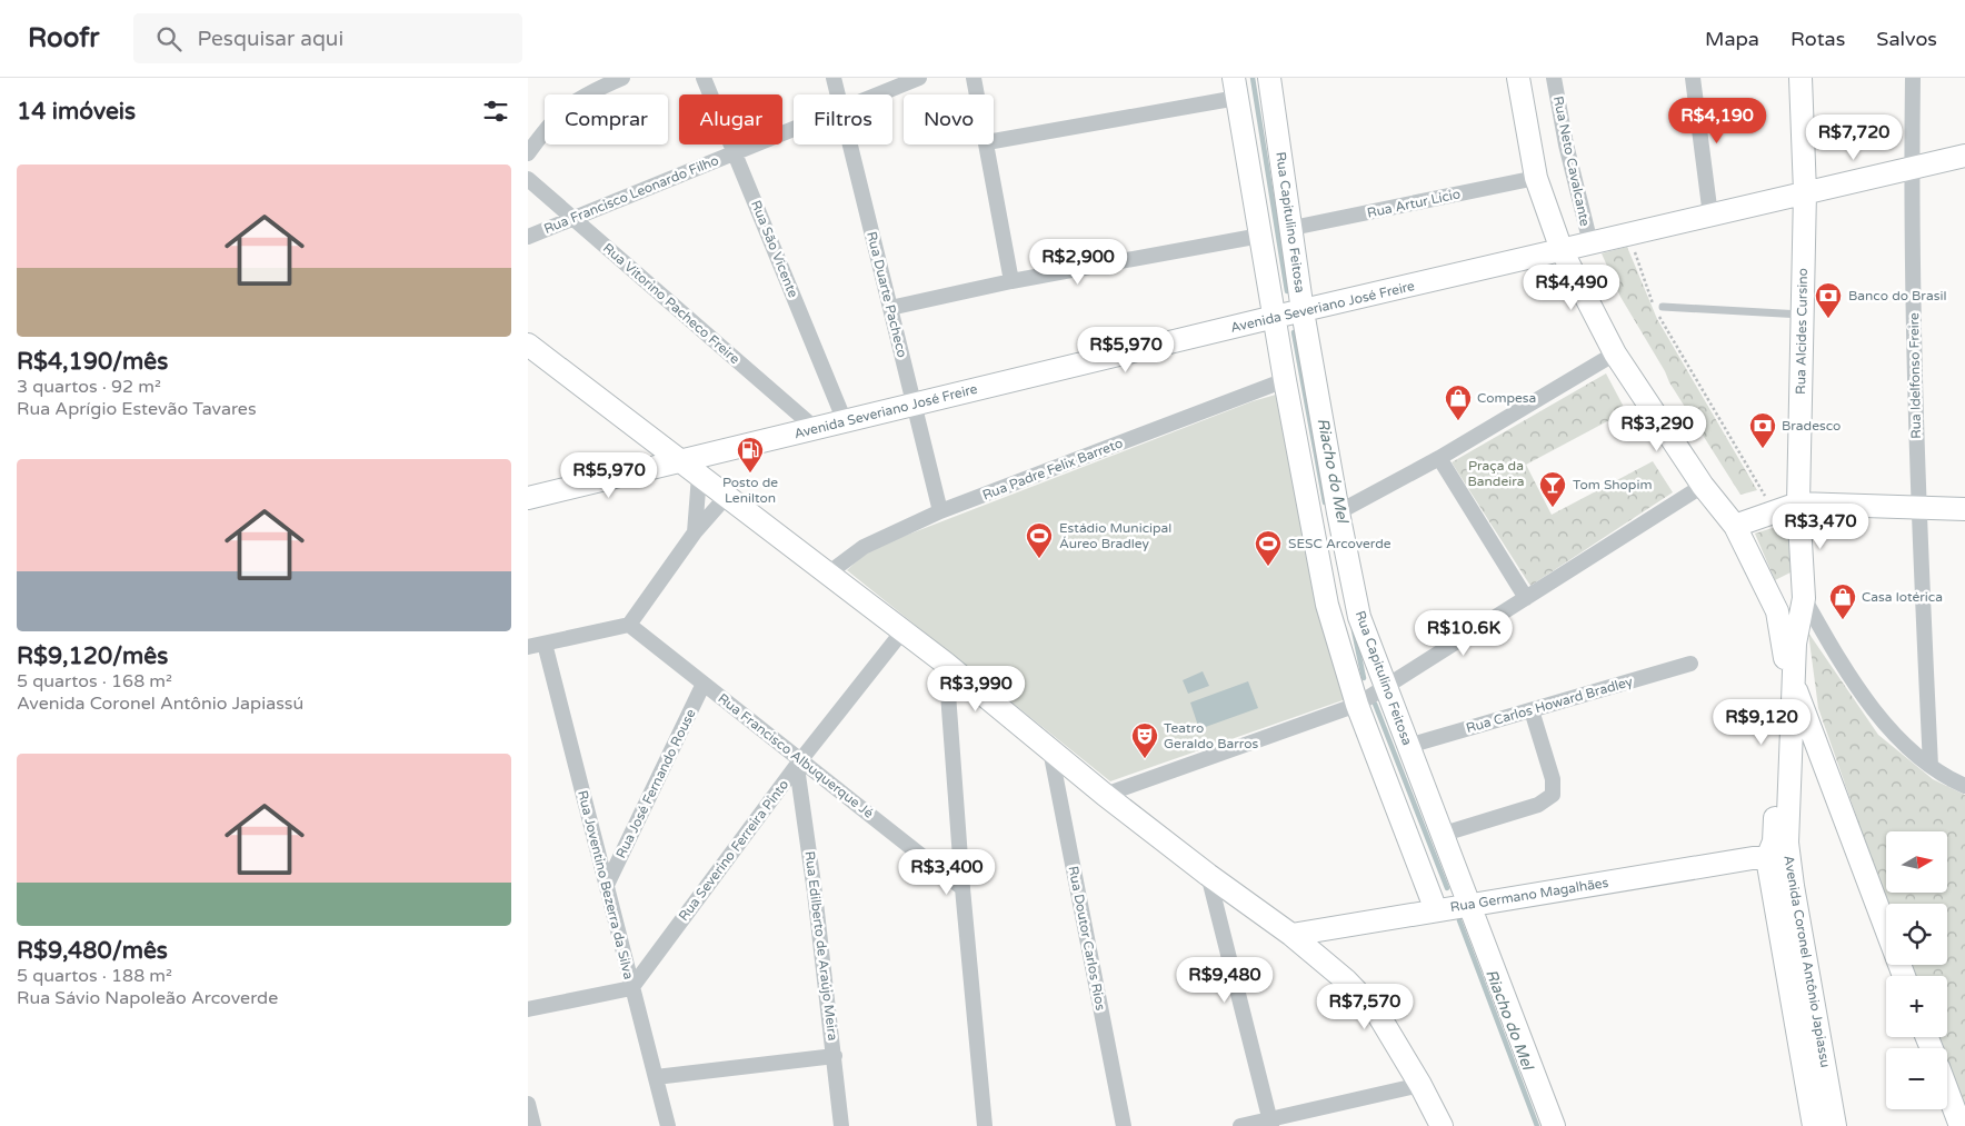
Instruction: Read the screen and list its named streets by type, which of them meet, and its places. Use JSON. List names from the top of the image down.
{
  "streets": {
    "street": [
      "Rua Neto Cavalcante",
      "Rua Francisco Leonardo Filho",
      "Rua Artur Lício",
      "Rua Capitulino Feitosa",
      "Rua São Vicente",
      "Rua Duarte Pacheco",
      "Rua Vitorino Pacheco Freire",
      "Avenida Severiano José Freire",
      "Rua Alcides Cursino",
      "Rua Idelfonso Freire",
      "Rua Padre Felix Barreto",
      "Rua Carlos Howard Bradley",
      "Rua Francisco Albuquerque Jé",
      "Rua José Fernando Rouse",
      "Rua Severino Ferreira Pinto",
      "Rua Joventino Bezerra da Silva",
      "Rua Germano Magalhães",
      "Rua Doutor Carlos Rios",
      "Rua Edilberto de Araújo Meira",
      "Avenida Coronel Antônio Japiassu"
    ]
  },
  "crossings": [
    ["Rua Neto Cavalcante", "Avenida Severiano José Freire"],
    ["Rua Francisco Leonardo Filho", "Rua São Vicente"],
    ["Rua Francisco Leonardo Filho", "Rua Vitorino Pacheco Freire"],
    ["Rua Artur Lício", "Rua Capitulino Feitosa"],
    ["Rua Capitulino Feitosa", "Avenida Severiano José Freire"],
    ["Rua Capitulino Feitosa", "Rua Carlos Howard Bradley"],
    ["Rua Capitulino Feitosa", "Rua Germano Magalhães"],
    ["Rua São Vicente", "Avenida Severiano José Freire"],
    ["Rua Duarte Pacheco", "Avenida Severiano José Freire"],
    ["Rua Duarte Pacheco", "Rua Padre Felix Barreto"],
    ["Rua Vitorino Pacheco Freire", "Avenida Severiano José Freire"],
    ["Avenida Severiano José Freire", "Rua Alcides Cursino"],
    ["Avenida Severiano José Freire", "Rua Idelfonso Freire"],
    ["Rua Alcides Cursino", "Avenida Coronel Antônio Japiassu"],
    ["Rua Francisco Albuquerque Jé", "Rua José Fernando Rouse"],
    ["Rua Francisco Albuquerque Jé", "Rua Severino Ferreira Pinto"],
    ["Rua Francisco Albuquerque Jé", "Rua Edilberto de Araújo Meira"],
    ["Rua José Fernando Rouse", "Rua Joventino Bezerra da Silva"],
    ["Rua Severino Ferreira Pinto", "Rua Joventino Bezerra da Silva"],
    ["Rua Severino Ferreira Pinto", "Rua Edilberto de Araújo Meira"],
    ["Rua Germano Magalhães", "Avenida Coronel Antônio Japiassu"]
  ],
  "water": ["Riacho do Mel"],
  "parks": ["Praça da Bandeira"],
  "places": {
    "bank": ["Banco do Brasil", "Bradesco"],
    "shop": ["Compesa", "Casa lotérica"],
    "fuel station": ["Posto de Lenilton"],
    "bar": ["Tom Shopim"],
    "sports": ["Estádio Municipal Áureo Bradley", "SESC Arcoverde"],
    "theatre": ["Teatro Geraldo Barros"]
  },
  "north": "right",
  "page": {
    "header": "Roofr",
    "search": "Pesquisar aqui",
    "nav": ["Mapa", "Rotas", "Salvos"],
    "heading": "14 imóveis",
    "chip": [
      "Comprar",
      "Alugar",
      "Filtros",
      "Novo"
    ],
    "price": [
      "R$4,190",
      "R$7,720",
      "R$2,900",
      "R$4,490",
      "R$5,970",
      "R$3,290",
      "R$5,970",
      "R$3,470",
      "R$10.6K",
      "R$3,990",
      "R$9,120",
      "R$3,400",
      "R$9,480",
      "R$7,570"
    ],
    "list": [
      {
        "name": "R$4,190/mês",
        "note": "3 quartos · 92 m² · Rua Aprígio Estevão Tavares"
      },
      {
        "name": "R$9,120/mês",
        "note": "5 quartos · 168 m² · Avenida Coronel Antônio Japiassú"
      },
      {
        "name": "R$9,480/mês",
        "note": "5 quartos · 188 m² · Rua Sávio Napoleão Arcoverde"
      }
    ],
    "map_buttons": ["+", "−"]
  }
}
